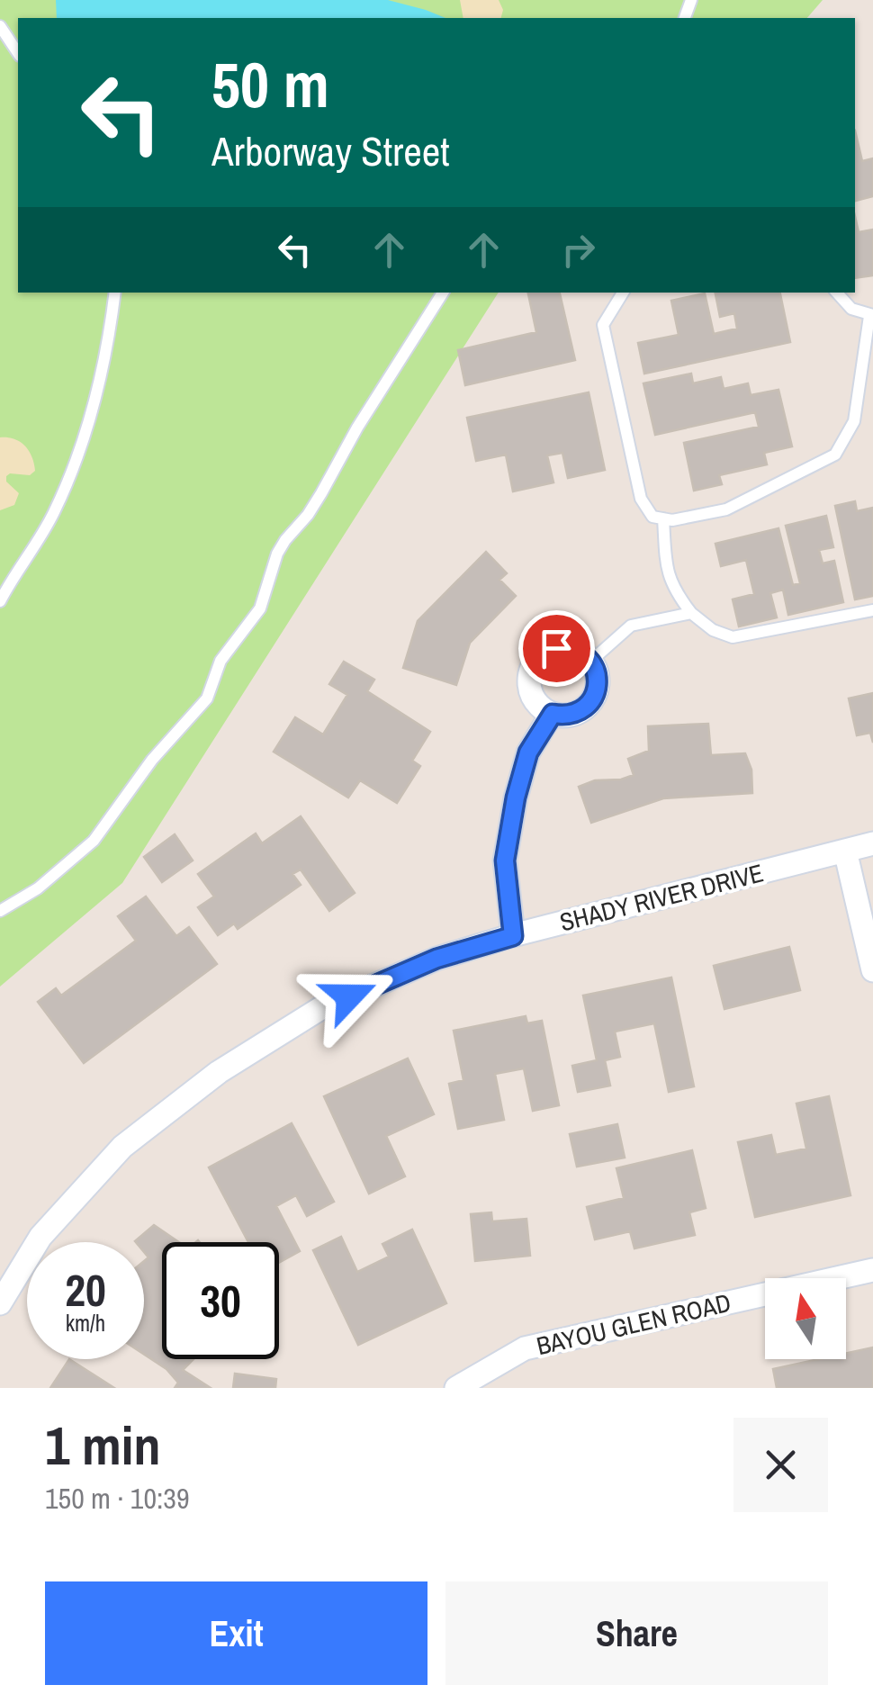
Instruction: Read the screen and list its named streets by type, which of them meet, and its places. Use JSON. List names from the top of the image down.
{
  "streets": {
    "street": ["SHADY RIVER DRIVE", "BAYOU GLEN ROAD"]
  },
  "north": "top",
  "page": {
    "turn": ["50 m", "Arborway Street"],
    "speed": "20 km/h",
    "limit": "30",
    "heading": ["1 min", "150 m · 10:39"],
    "buttons": ["Exit", "Share"]
  }
}
